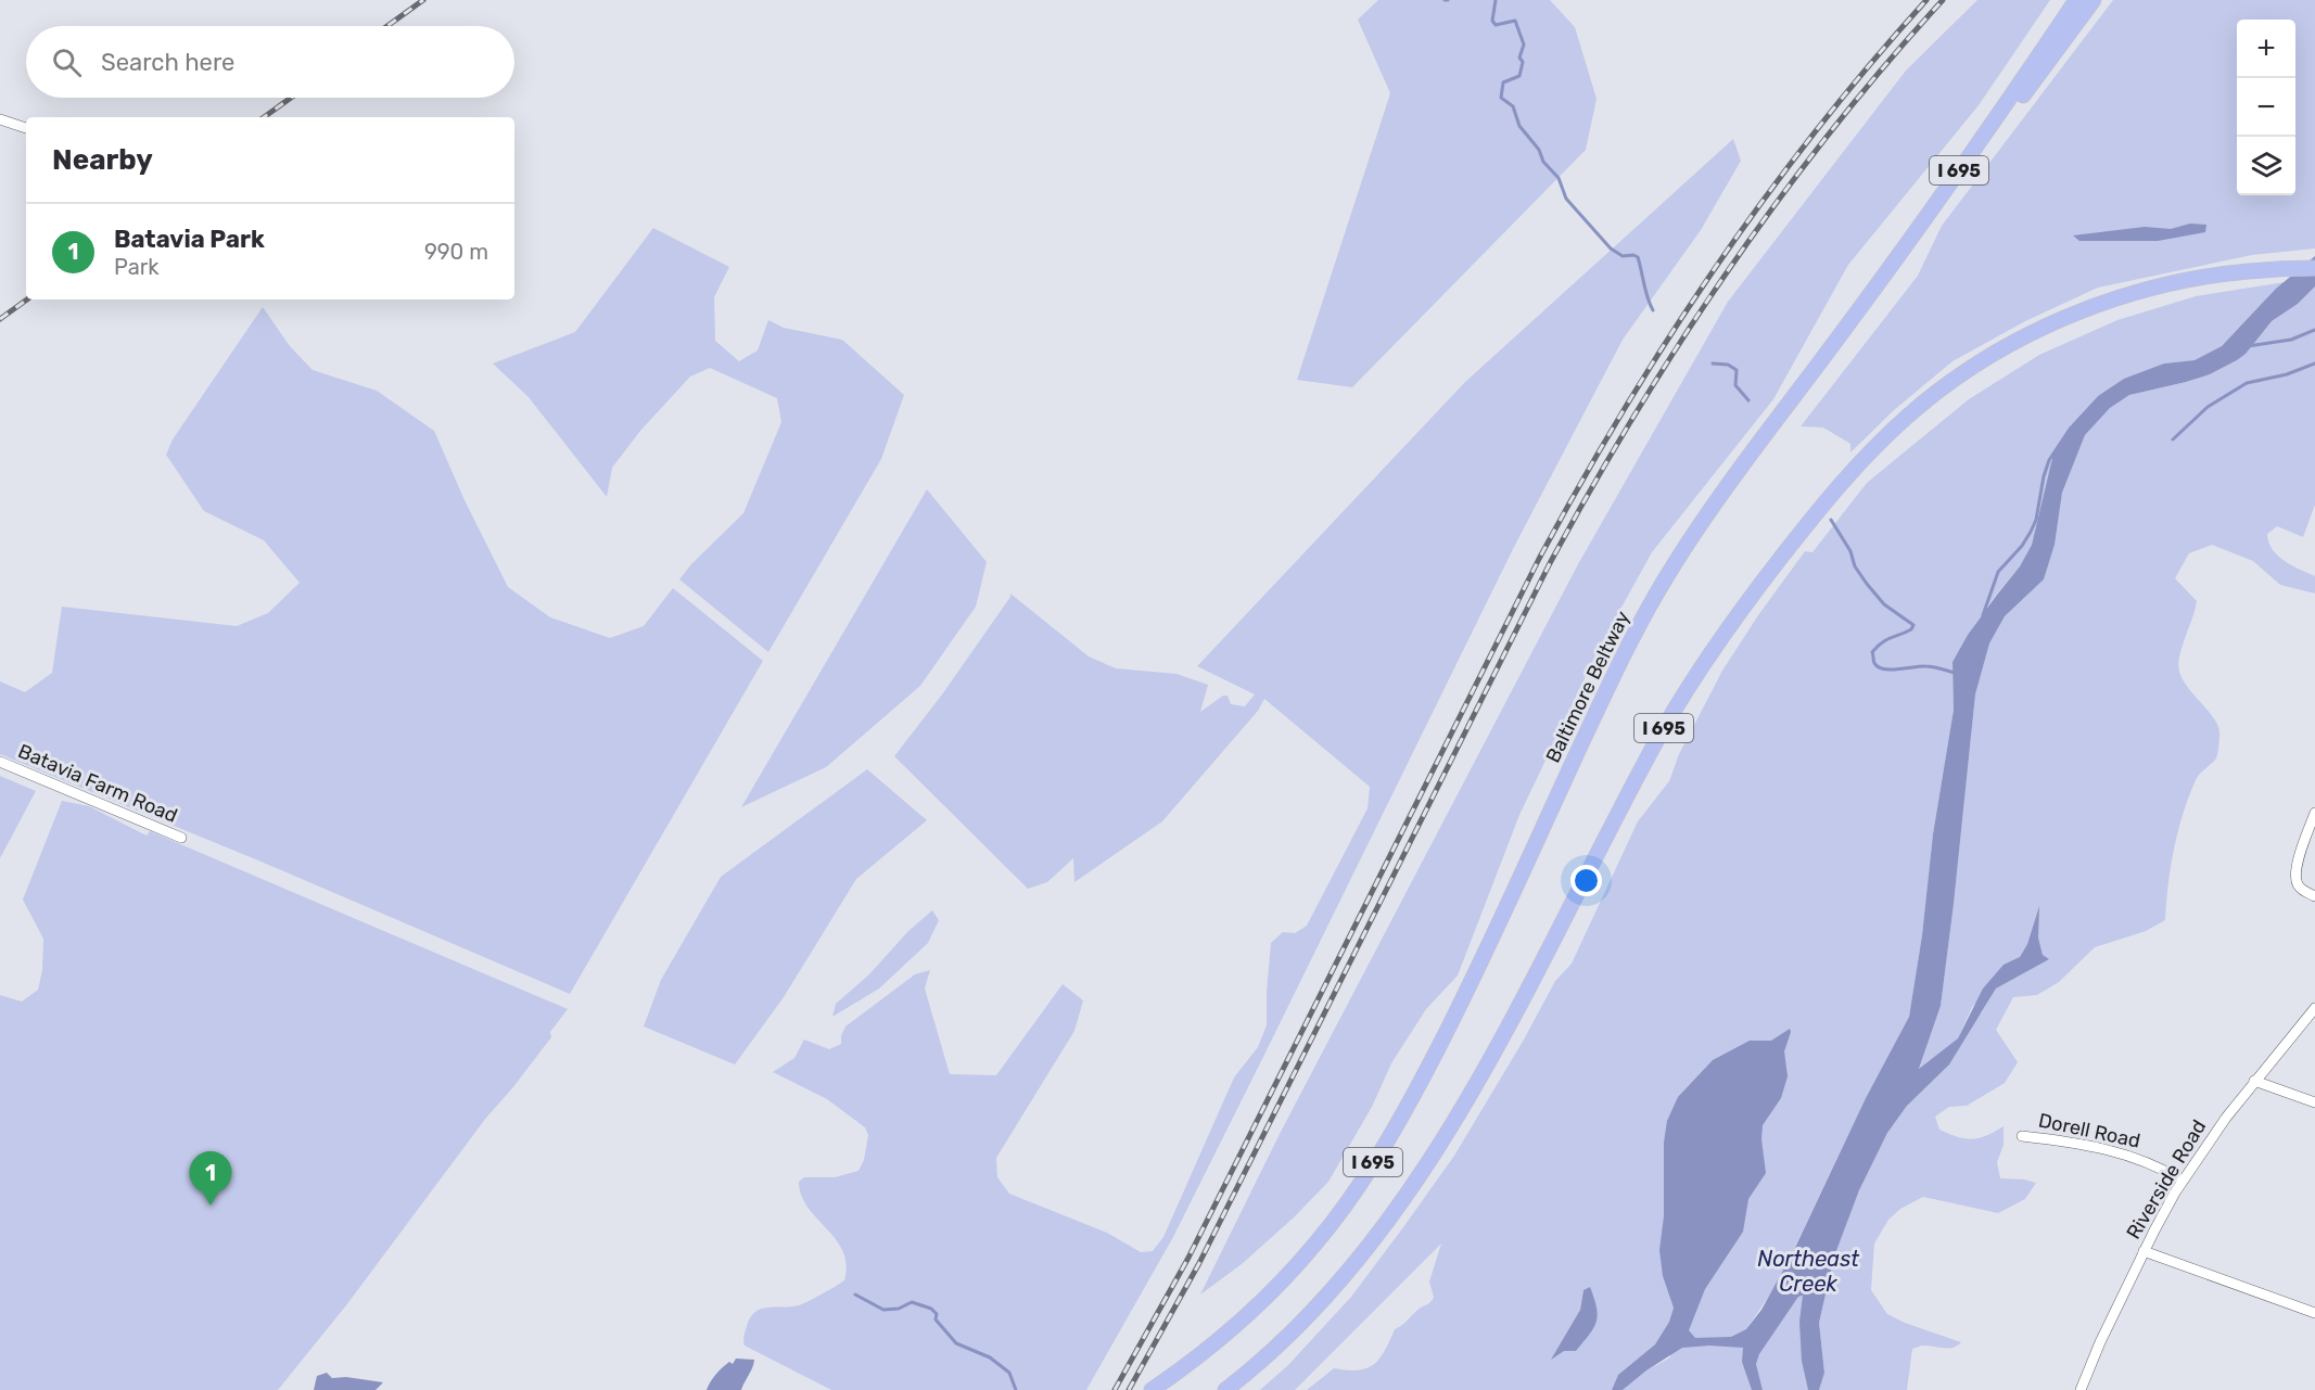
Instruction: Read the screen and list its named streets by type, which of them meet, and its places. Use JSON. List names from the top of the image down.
{
  "streets": {
    "highway": ["I 695", "Baltimore Beltway"],
    "street": ["Batavia Farm Road", "Dorell Road", "Riverside Road"]
  },
  "crossings": [
    ["Dorell Road", "Riverside Road"]
  ],
  "water": ["Northeast Creek"],
  "page": {
    "map_buttons": ["+", "−"],
    "search": "Search here",
    "heading": "Nearby",
    "list": [
      {
        "mark": "1",
        "name": "Batavia Park",
        "note": "Park",
        "value": "990 m"
      }
    ],
    "pins": "1"
  }
}
